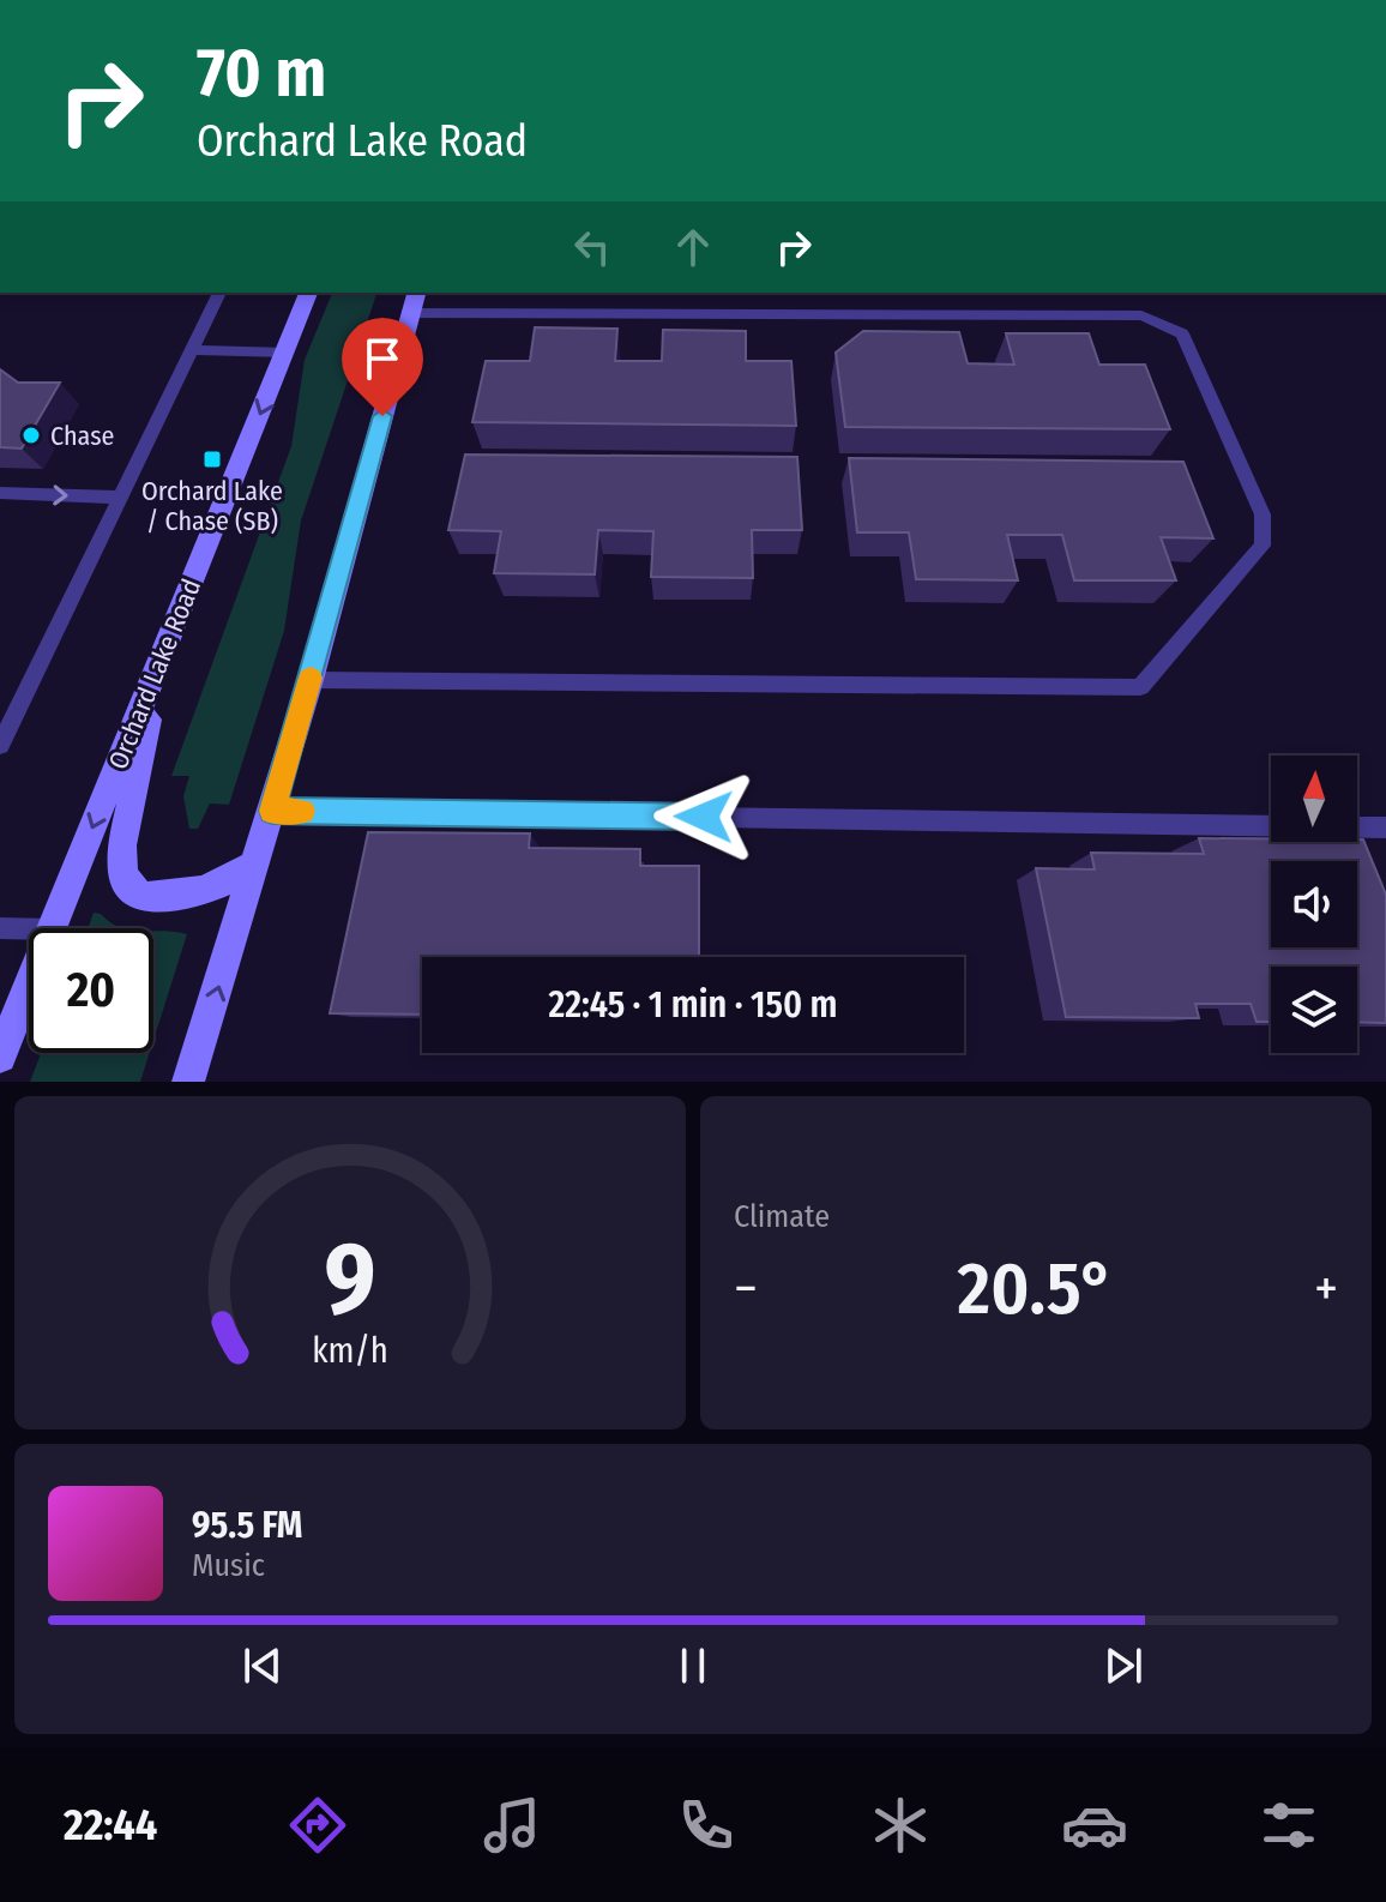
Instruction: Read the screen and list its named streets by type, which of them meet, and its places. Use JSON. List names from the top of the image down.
{
  "streets": {
    "main road": ["Orchard Lake Road"]
  },
  "places": {
    "other": ["Chase"],
    "transit": ["Orchard Lake / Chase (SB)"]
  },
  "north": "top",
  "page": {
    "turn": ["70 m", "Orchard Lake Road"],
    "limit": "20",
    "trip": "22:45 · 1 min · 150 m",
    "tile": "Climate",
    "heat": ["−", "20.5°", "+"],
    "song": ["95.5 FM", "Music"],
    "tabs": "22:44",
    "gauge": ["9", "km/h"]
  }
}
